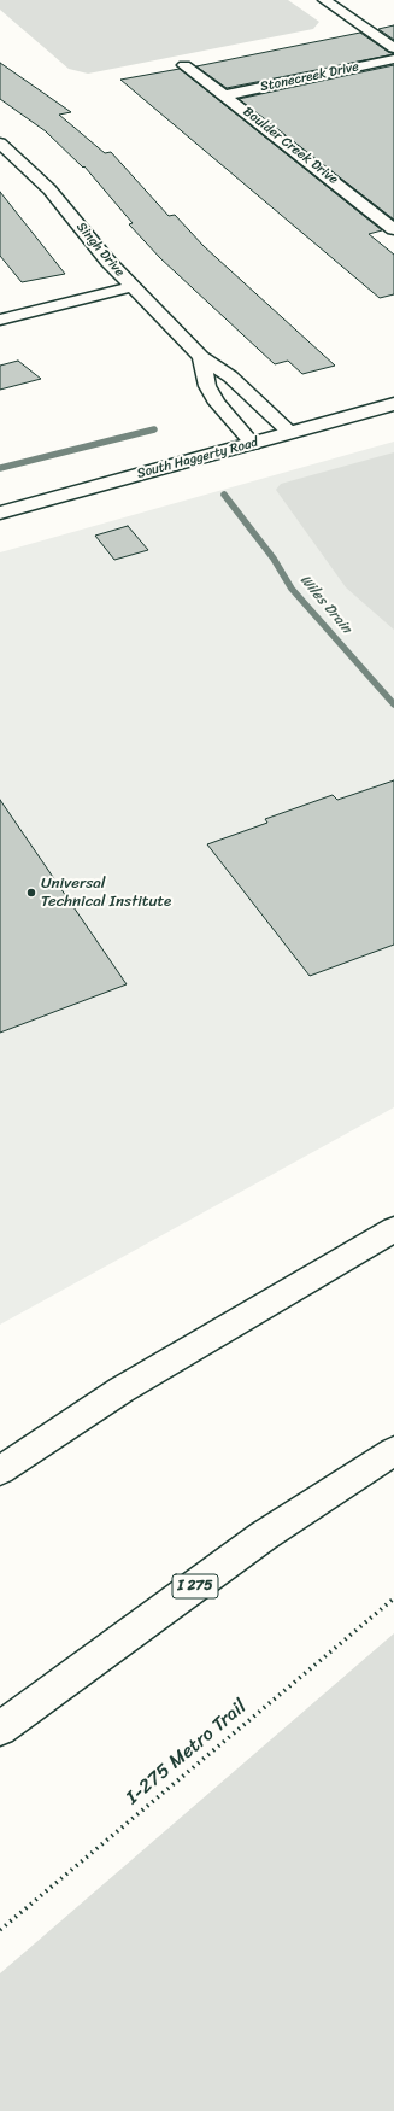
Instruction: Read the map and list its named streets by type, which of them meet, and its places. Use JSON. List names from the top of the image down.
{
  "streets": {
    "main road": ["South Haggerty Road", "I 275"],
    "street": ["Stonecreek Drive", "Boulder Creek Drive", "Singh Drive"],
    "path": ["I-275 Metro Trail"]
  },
  "crossings": [
    ["Stonecreek Drive", "Boulder Creek Drive"],
    ["Singh Drive", "South Haggerty Road"]
  ],
  "water": ["Wiles Drain"],
  "places": ["Universal Technical Institute"]
}
